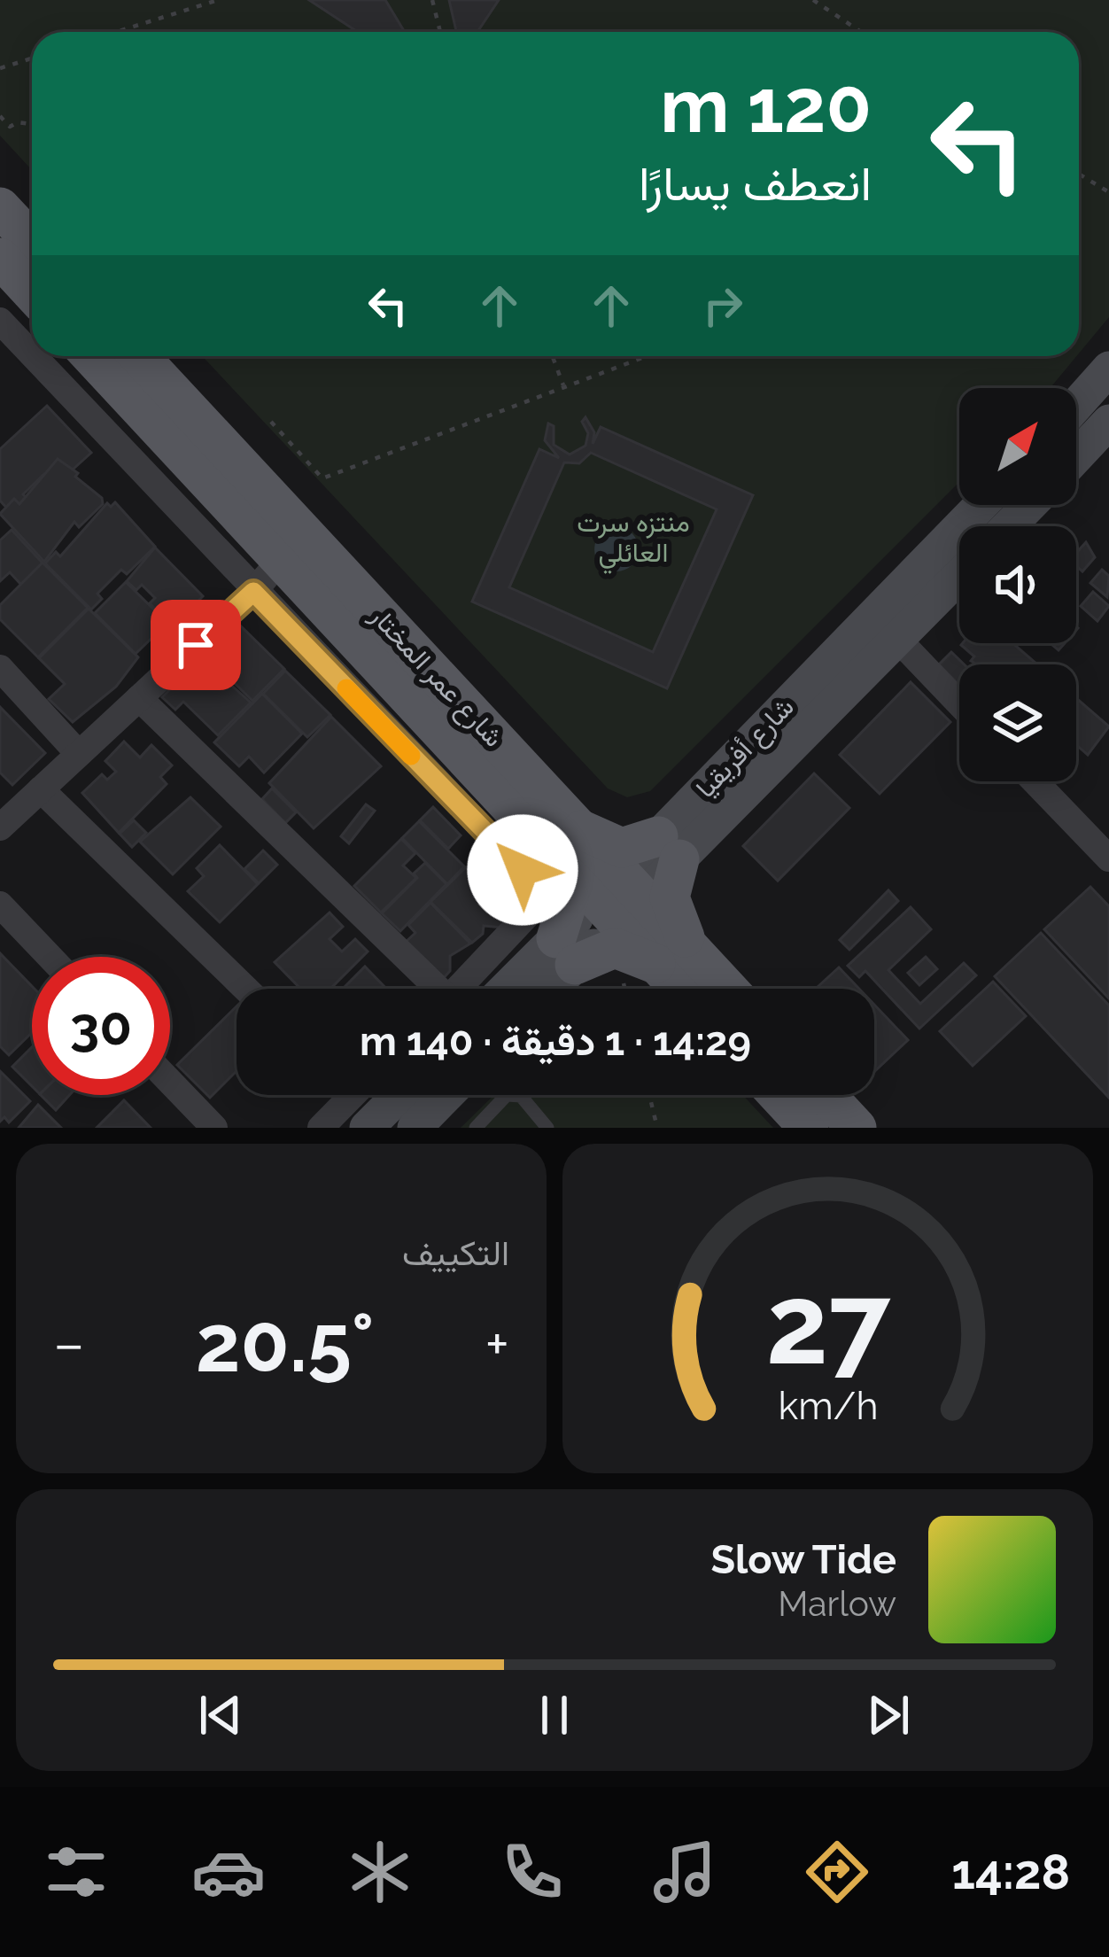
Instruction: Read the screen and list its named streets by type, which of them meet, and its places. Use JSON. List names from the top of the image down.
{
  "streets": {
    "main road": ["شارع عمر المختار"],
    "street": ["شارع أفريقيا"]
  },
  "crossings": [
    ["شارع عمر المختار", "شارع أفريقيا"]
  ],
  "parks": ["منتزه سرت العائلي"],
  "north": "top right",
  "page": {
    "turn": ["120 m", "انعطف يسارًا"],
    "limit": "30",
    "trip": "14:29 · 1 دقيقة · 140 m",
    "tile": "التكييف",
    "heat": ["−", "20.5°", "+"],
    "song": ["Slow Tide", "Marlow"],
    "tabs": "14:28",
    "gauge": ["27", "km/h"]
  }
}
